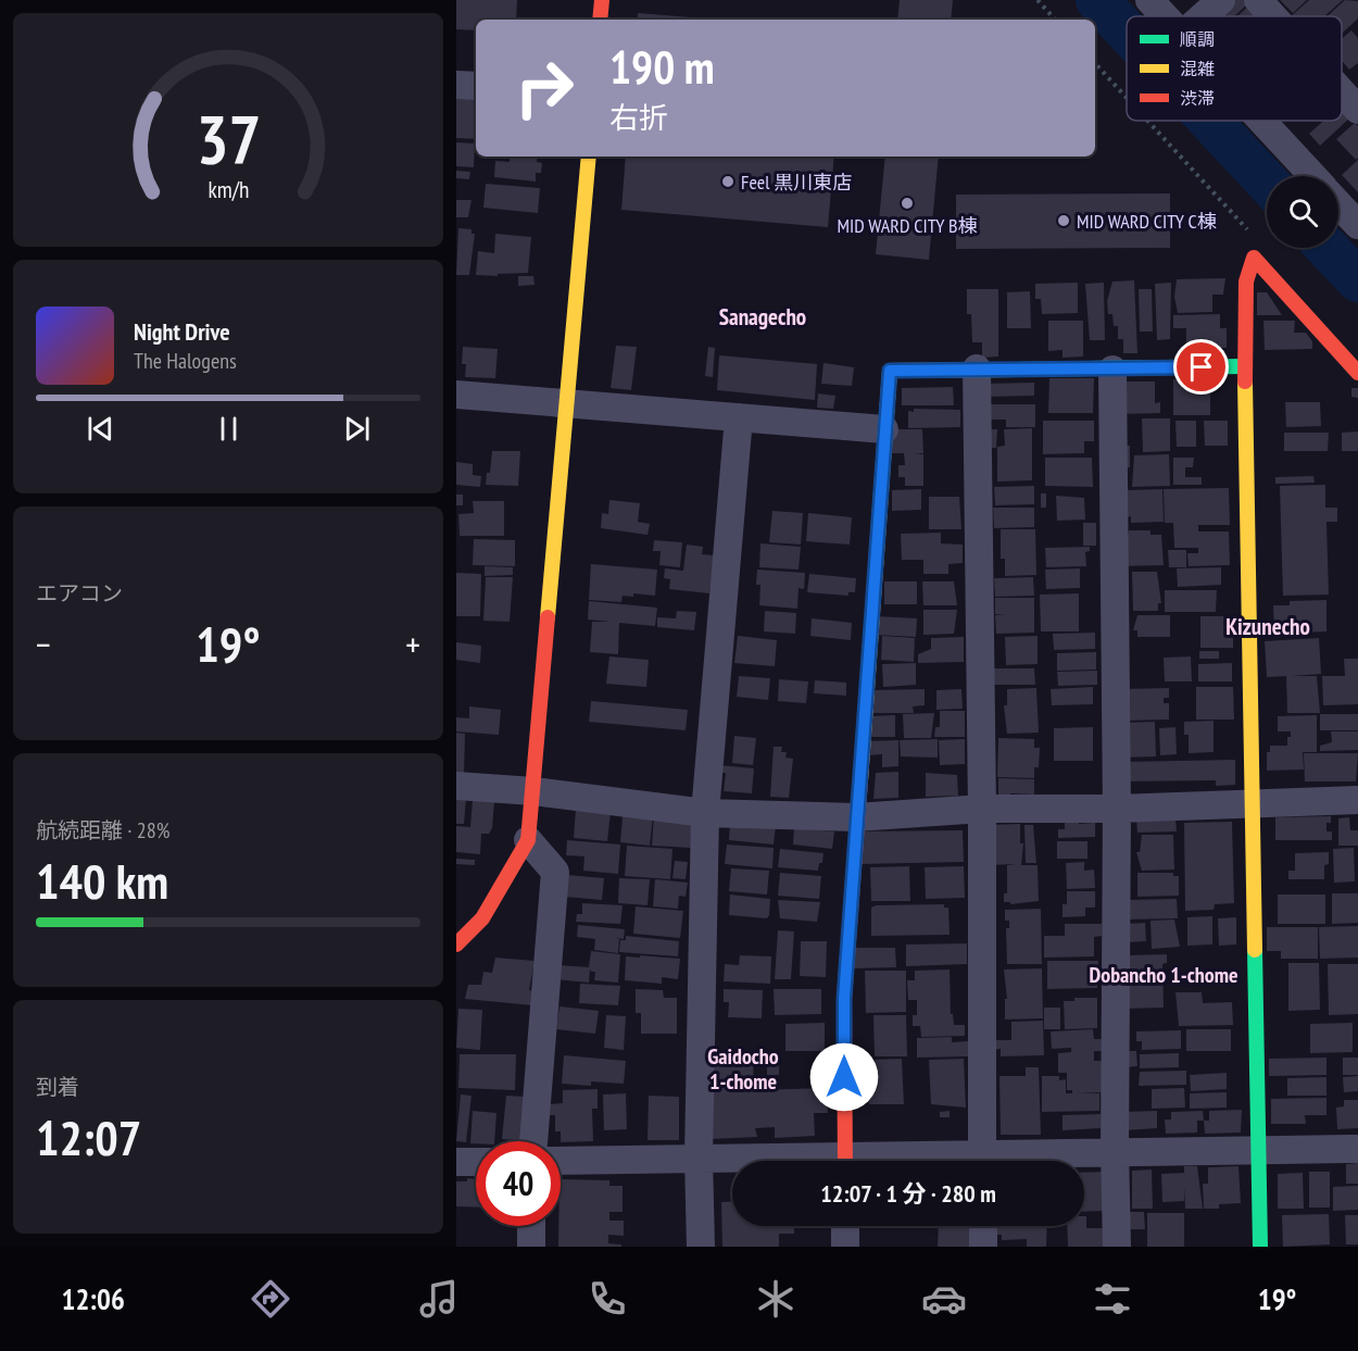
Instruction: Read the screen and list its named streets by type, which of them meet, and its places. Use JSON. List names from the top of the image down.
{
  "districts": [
    "Sanagecho",
    "Kizunecho",
    "Dobancho 1-chome",
    "Gaidocho 1-chome"
  ],
  "places": ["Feel 黒川東店", "MID WARD CITY B棟", "MID WARD CITY C棟"],
  "legend": ["順調", "混雑", "渋滞"],
  "page": {
    "turn": ["190 m", "右折"],
    "song": ["Night Drive", "The Halogens"],
    "tile": [
      "エアコン",
      ["航続距離 · 28%", "140 km"],
      ["到着", "12:07"]
    ],
    "heat": ["−", "19°", "+"],
    "limit": "40",
    "trip": "12:07 · 1 分 · 280 m",
    "tabs": ["12:06", "19°"],
    "gauge": ["37", "km/h"]
  }
}
